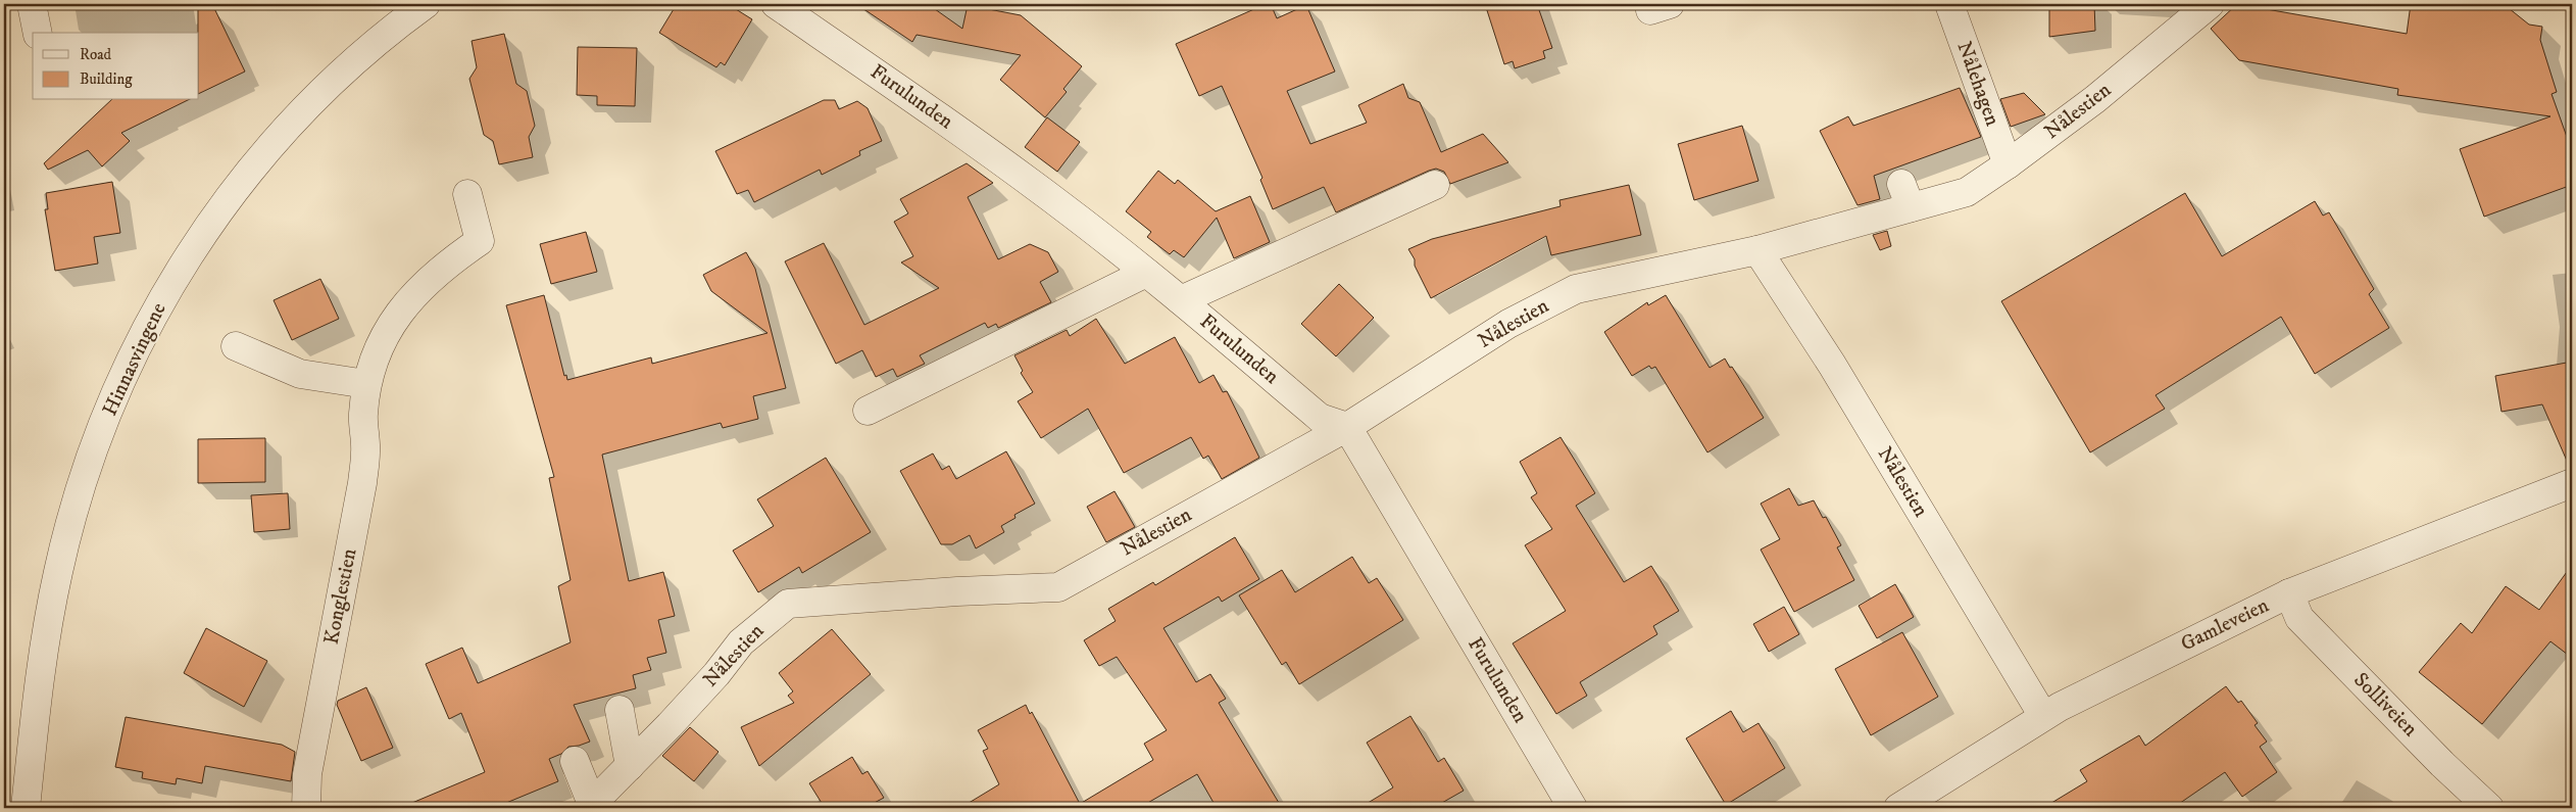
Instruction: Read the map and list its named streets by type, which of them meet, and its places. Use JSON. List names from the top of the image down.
{
  "streets": {
    "street": [
      "Nålehagen",
      "Furulunden",
      "Nålestien",
      "Hinnasvingene",
      "Konglestien",
      "Gamleveien",
      "Solliveien"
    ]
  },
  "crossings": [
    ["Nålehagen", "Nålestien"],
    ["Furulunden", "Nålestien"],
    ["Nålestien", "Gamleveien"],
    ["Gamleveien", "Solliveien"]
  ],
  "legend": ["Road", "Building"]
}
